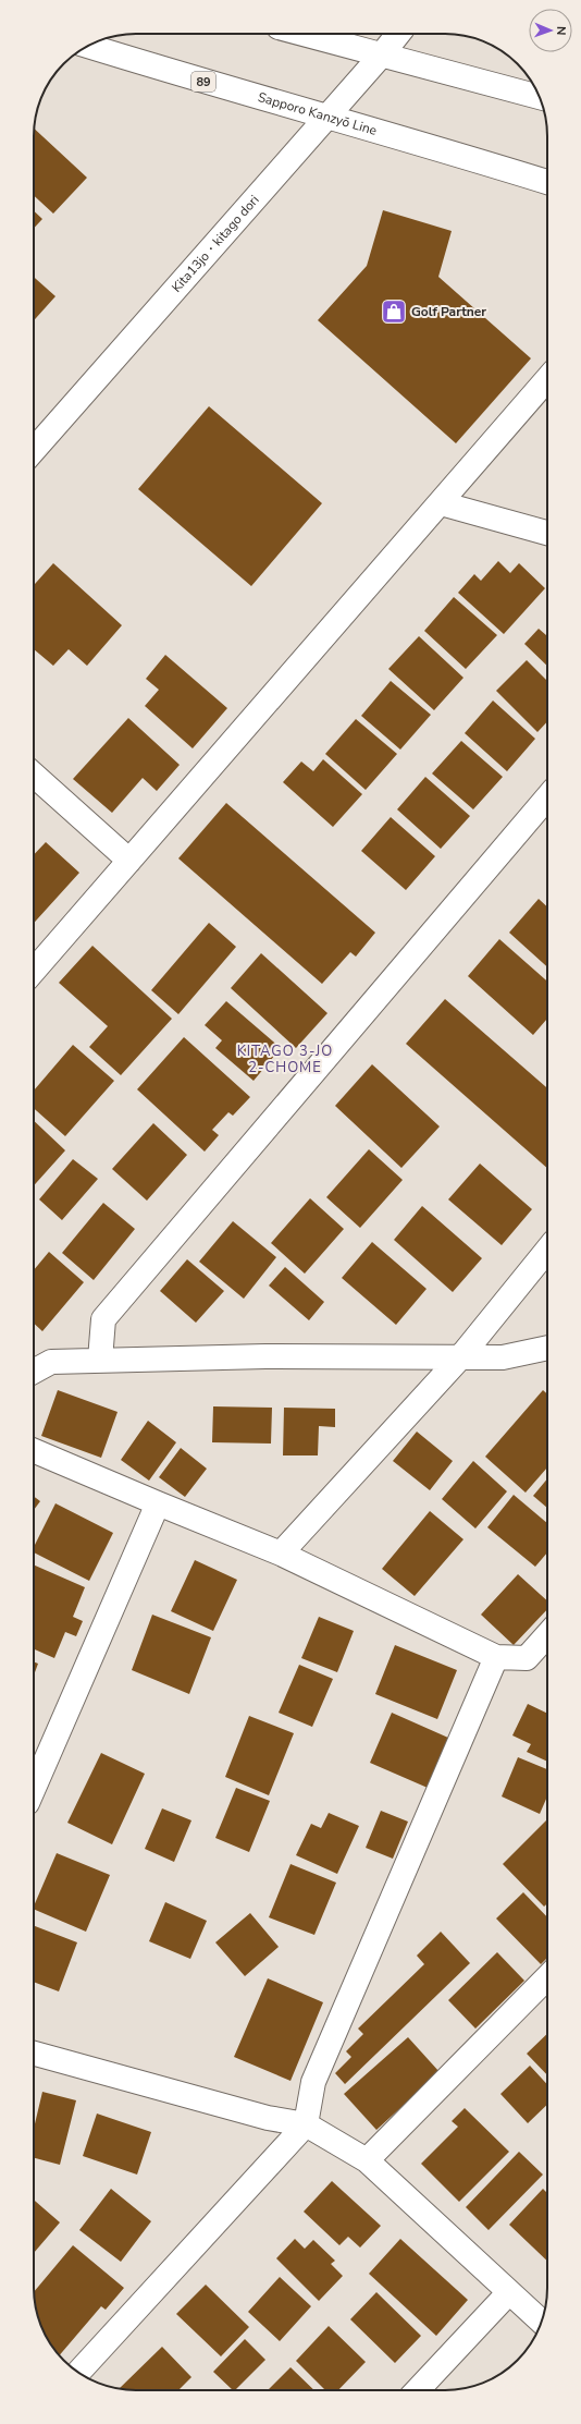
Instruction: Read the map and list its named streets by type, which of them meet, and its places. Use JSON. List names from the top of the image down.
{
  "streets": {
    "street": ["89", "Sapporo Kanzyō Line", "Kita13jo・kitago dori"]
  },
  "crossings": [
    ["Sapporo Kanzyō Line", "Kita13jo・kitago dori"]
  ],
  "districts": ["KITAGO 3-JO 2-CHOME"],
  "places": {
    "shop": ["Golf Partner"]
  },
  "north": "right"
}
